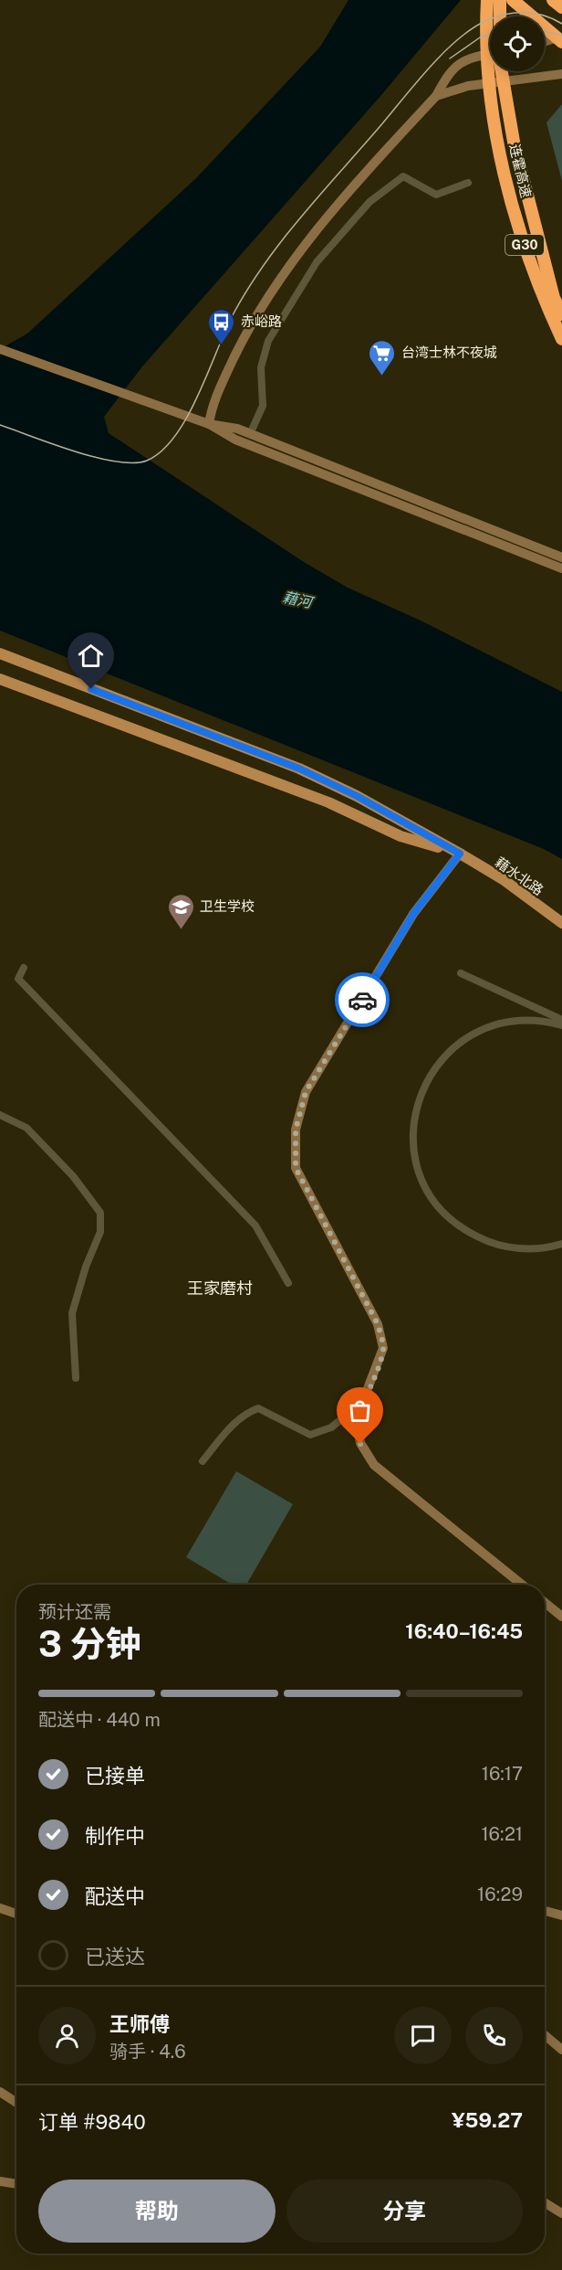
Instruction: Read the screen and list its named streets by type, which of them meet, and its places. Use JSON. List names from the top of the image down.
{
  "streets": {
    "highway": ["连霍高速", "G30"],
    "main road": ["藉水北路"]
  },
  "districts": ["王家磨村"],
  "water": ["藉河"],
  "places": {
    "bus stop": ["赤峪路"],
    "supermarket": ["台湾士林不夜城"],
    "school or university": ["卫生学校"]
  },
  "page": {
    "heading": ["3 分钟", "预计还需", "16:40–16:45"],
    "panel": [
      "王师傅",
      "骑手 · 4.6",
      "订单 #9840",
      "¥59.27"
    ],
    "bar": "配送中 · 440 m",
    "list": [
      ["已接单", "16:17"],
      ["制作中", "16:21"],
      ["配送中", "16:29"],
      "已送达"
    ],
    "buttons": ["帮助", "分享"]
  }
}
